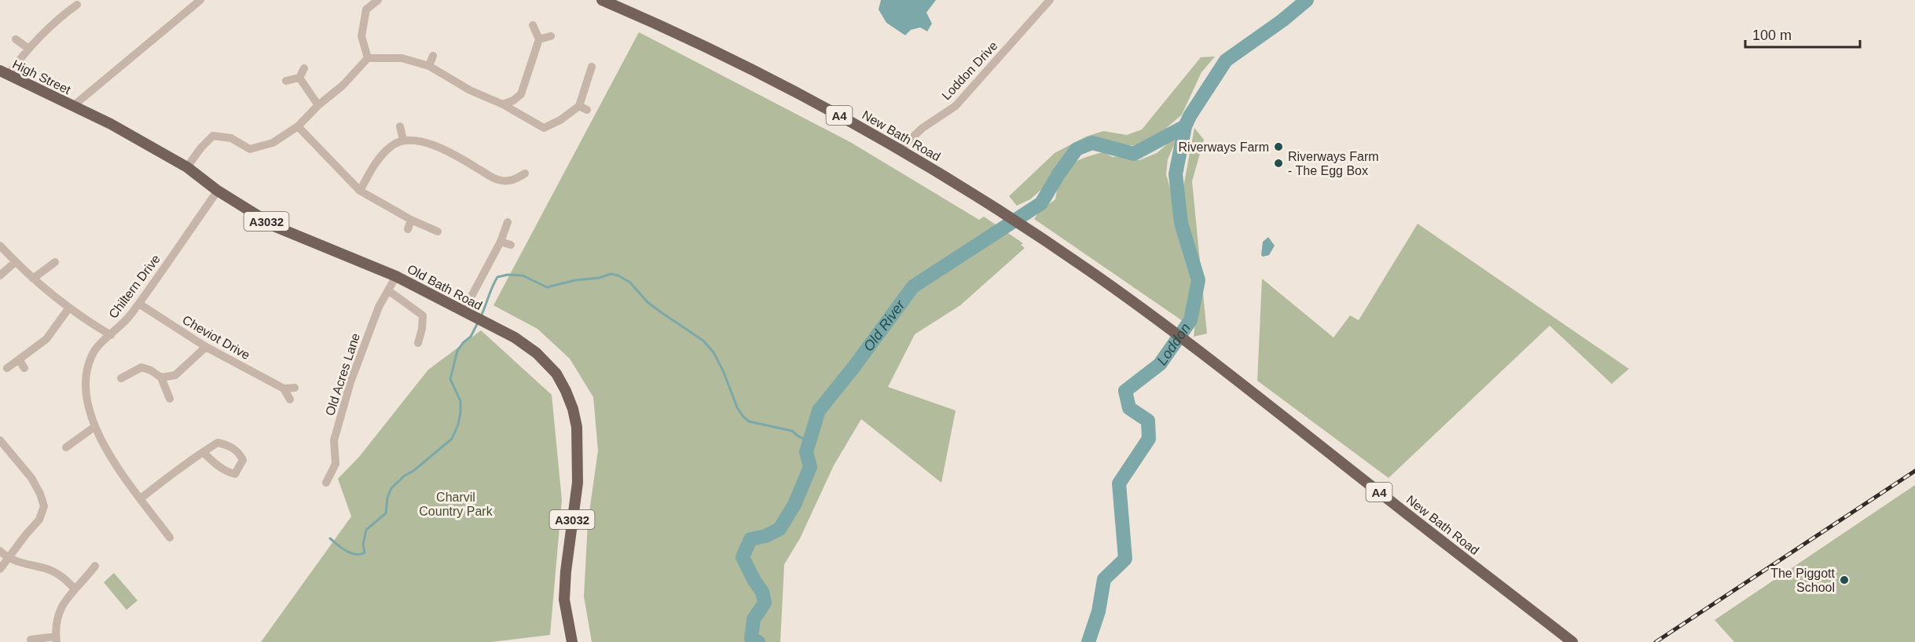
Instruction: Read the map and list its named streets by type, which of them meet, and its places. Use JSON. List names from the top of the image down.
{
  "streets": {
    "main road": [
      "High Street",
      "A4",
      "New Bath Road",
      "A3032",
      "Old Bath Road"
    ],
    "street": [
      "Loddon Drive",
      "Chiltern Drive",
      "Cheviot Drive",
      "Old Acres Lane"
    ]
  },
  "crossings": [
    ["Loddon Drive", "New Bath Road"],
    ["High Street", "Old Bath Road"],
    ["Chiltern Drive", "Old Bath Road"],
    ["Chiltern Drive", "Cheviot Drive"],
    ["Old Bath Road", "Old Acres Lane"]
  ],
  "water": ["Old River", "Loddon"],
  "parks": ["Charvil Country Park"],
  "places": ["Riverways Farm", "Riverways Farm - The Egg Box", "The Piggott School"],
  "scale_bar": "100 m"
}
